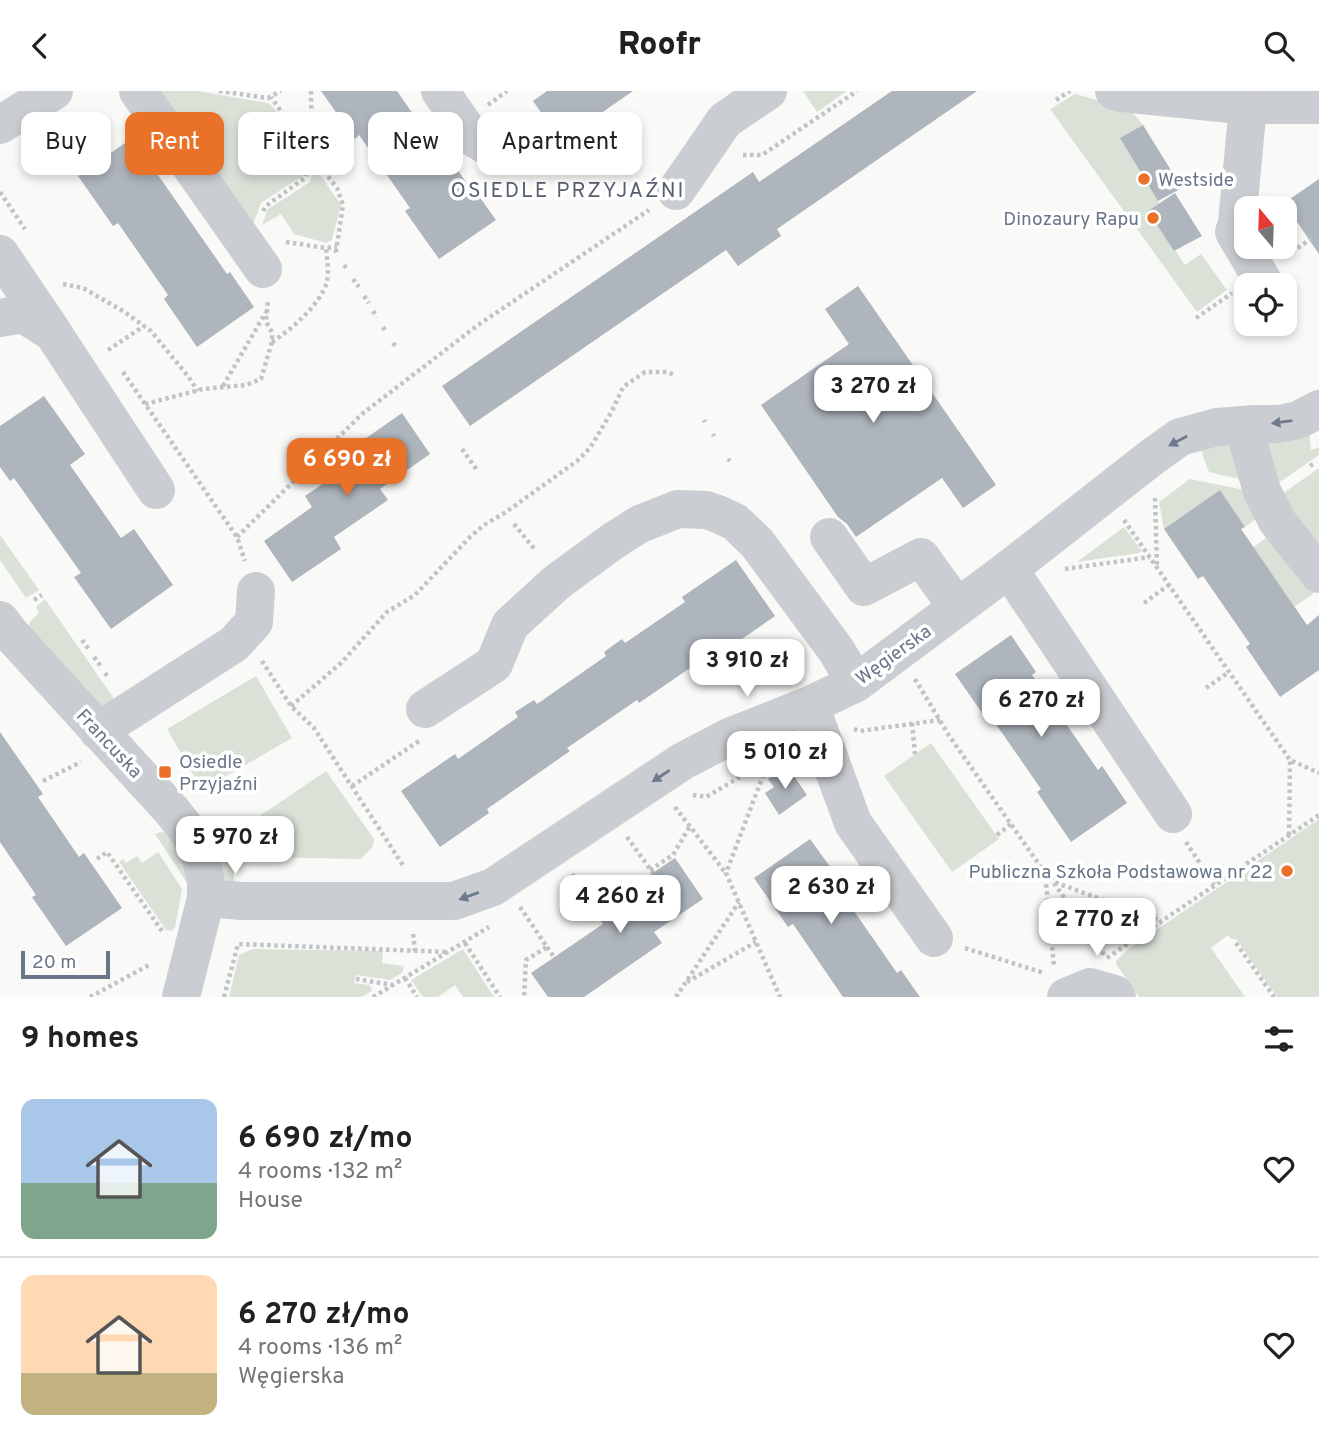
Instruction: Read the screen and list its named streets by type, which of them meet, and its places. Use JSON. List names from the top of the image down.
{
  "streets": {
    "street": ["Węgierska", "Francuska"]
  },
  "crossings": [
    ["Węgierska", "Francuska"]
  ],
  "one_way": ["Węgierska"],
  "districts": ["OSIEDLE PRZYJAŹNI"],
  "places": {
    "other": ["Westside", "Dinozaury Rapu", "Publiczna Szkoła Podstawowa nr 22"],
    "transit": ["Osiedle Przyjaźni"]
  },
  "scale_bar": "20 m",
  "north": "top",
  "page": {
    "header": "Roofr",
    "chip": [
      "Buy",
      "Rent",
      "Filters",
      "New",
      "Apartment"
    ],
    "price": [
      "3 270 zł",
      "6 690 zł",
      "3 910 zł",
      "6 270 zł",
      "5 010 zł",
      "5 970 zł",
      "2 630 zł",
      "4 260 zł",
      "2 770 zł"
    ],
    "scale": "20 m",
    "heading": "9 homes",
    "list": [
      {
        "name": "6 690 zł/mo",
        "note": "4 rooms · 132 m² · House"
      },
      {
        "name": "6 270 zł/mo",
        "note": "4 rooms · 136 m² · Węgierska"
      }
    ]
  }
}
